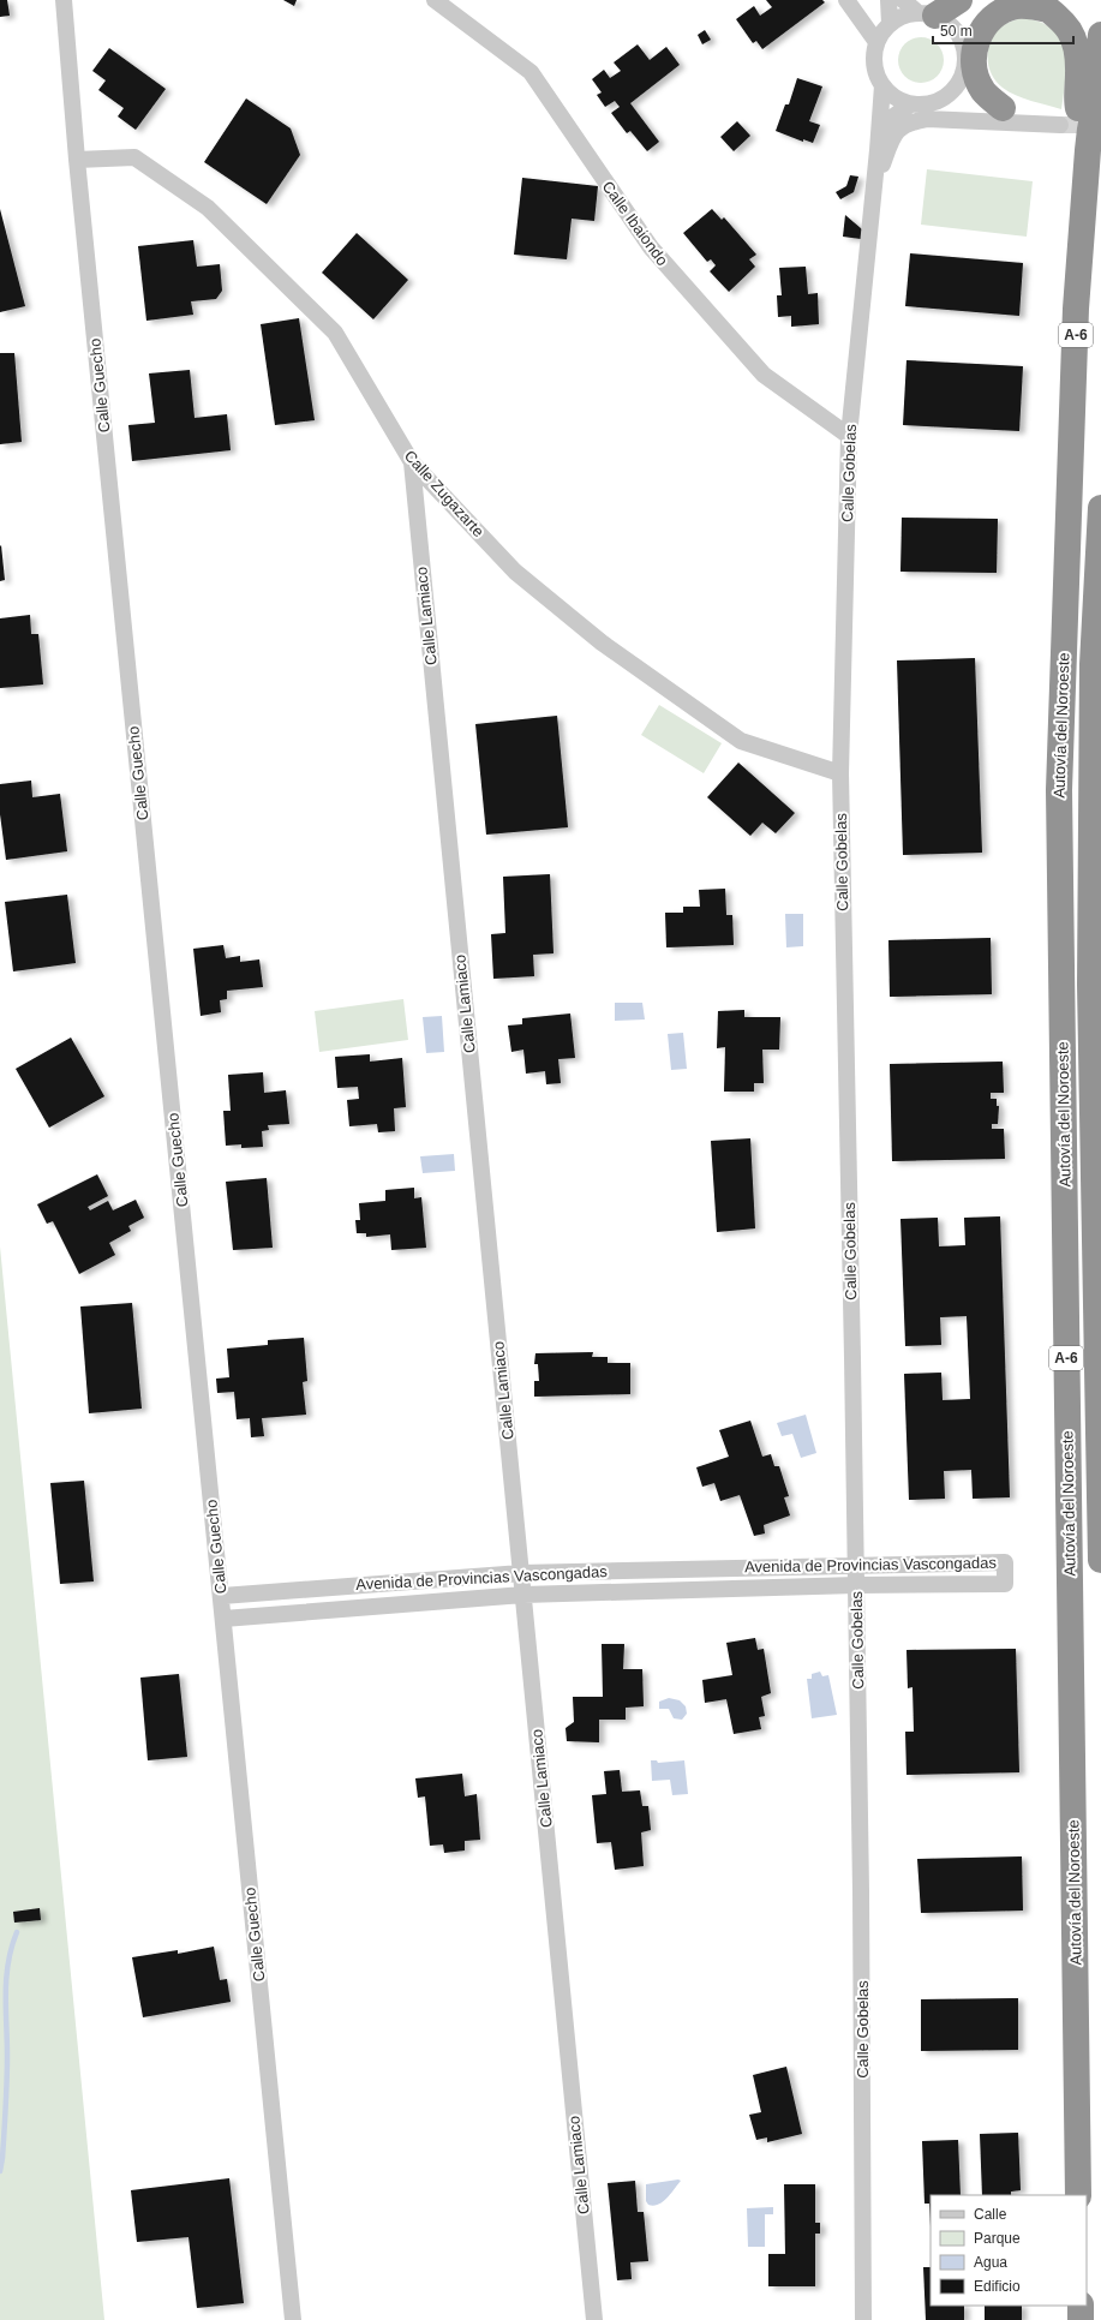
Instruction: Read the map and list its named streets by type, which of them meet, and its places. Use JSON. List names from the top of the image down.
{
  "streets": {
    "highway": ["A-6", "Autovía del Noroeste"],
    "street": [
      "Calle Ibaiondo",
      "Calle Guecho",
      "Calle Gobelas",
      "Calle Zugazarte",
      "Calle Lamiaco",
      "Avenida de Provincias Vascongadas"
    ]
  },
  "crossings": [
    ["Calle Ibaiondo", "Calle Gobelas"],
    ["Calle Guecho", "Calle Zugazarte"],
    ["Calle Guecho", "Avenida de Provincias Vascongadas"],
    ["Calle Gobelas", "Calle Zugazarte"],
    ["Calle Gobelas", "Avenida de Provincias Vascongadas"],
    ["Calle Zugazarte", "Calle Lamiaco"],
    ["Calle Lamiaco", "Avenida de Provincias Vascongadas"]
  ],
  "legend": [
    "Calle",
    "Parque",
    "Agua",
    "Edificio"
  ],
  "scale_bar": "50 m"
}
